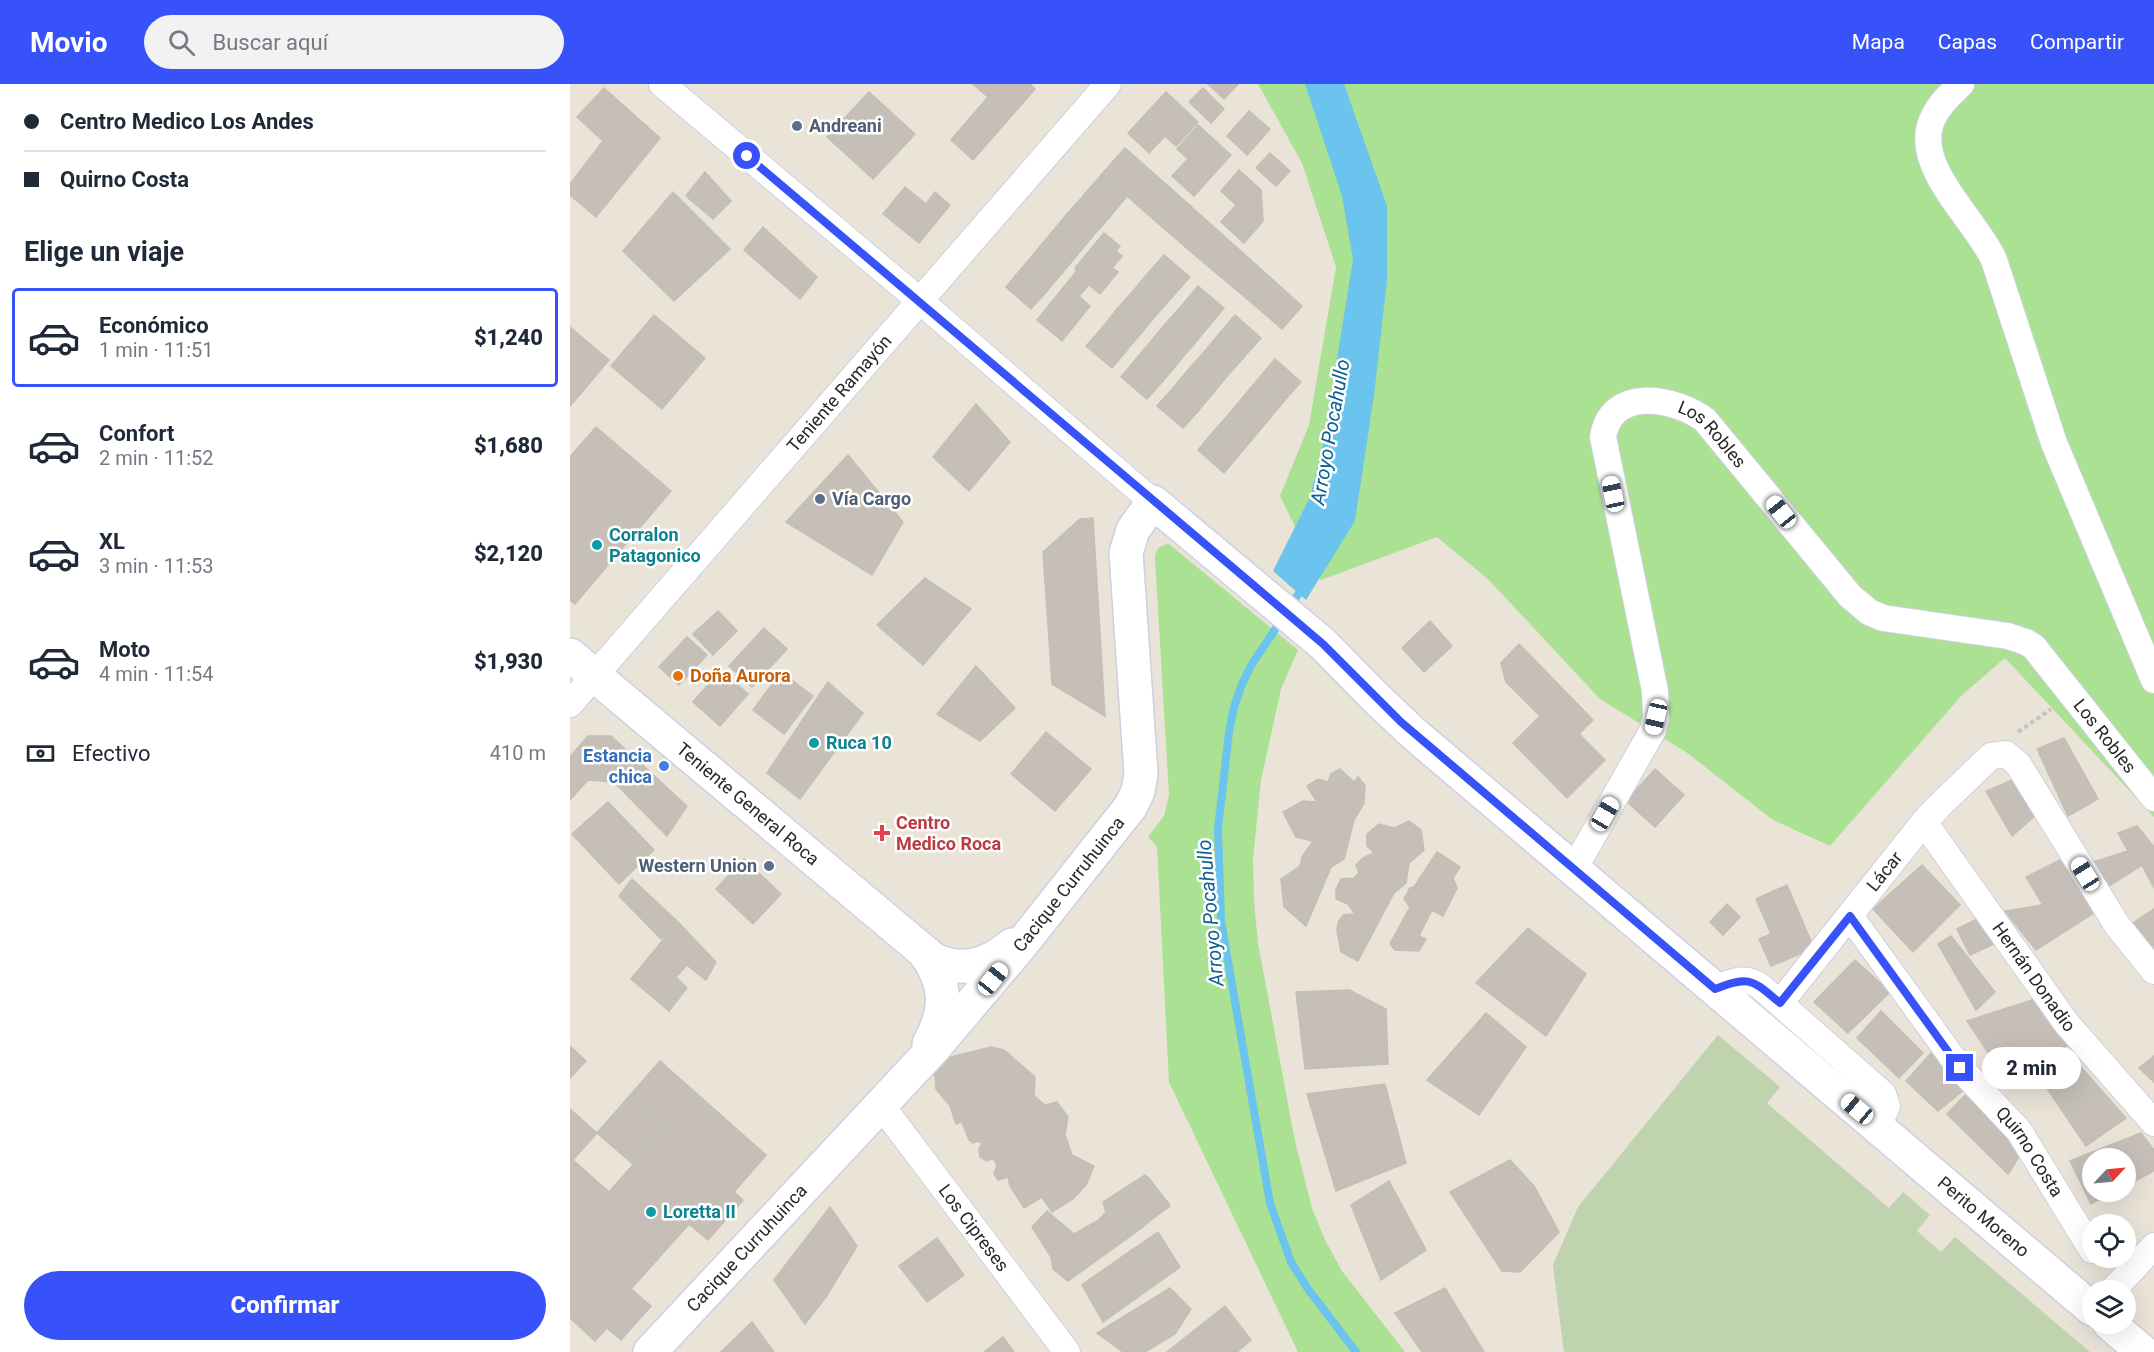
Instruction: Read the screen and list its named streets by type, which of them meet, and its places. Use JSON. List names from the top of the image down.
{
  "streets": {
    "main road": ["Teniente General Roca", "Cacique Curruhuinca", "Perito Moreno"],
    "street": [
      "Teniente Ramayón",
      "Los Robles",
      "Lácar",
      "Hernán Donadio",
      "Quirno Costa",
      "Los Cipreses"
    ]
  },
  "crossings": [
    ["Teniente Ramayón", "Teniente General Roca"],
    ["Teniente Ramayón", "Perito Moreno"],
    ["Los Robles", "Perito Moreno"],
    ["Teniente General Roca", "Cacique Curruhuinca"],
    ["Lácar", "Hernán Donadio"],
    ["Lácar", "Quirno Costa"],
    ["Cacique Curruhuinca", "Perito Moreno"],
    ["Cacique Curruhuinca", "Los Cipreses"]
  ],
  "water": ["Arroyo Pocahullo"],
  "places": {
    "other": [
      "Andreani",
      "Vía Cargo",
      "Corralon Patagonico",
      "Doña Aurora",
      "Ruca 10",
      "Estancia chica",
      "Western Union",
      "Loretta II"
    ],
    "health": ["Centro Medico Roca"]
  },
  "north": "top right",
  "page": {
    "header": "Movio",
    "search": "Buscar aquí",
    "nav": ["Mapa", "Capas", "Compartir"],
    "banner": ["Centro Medico Los Andes", "Quirno Costa"],
    "heading": "Elige un viaje",
    "list": [
      {
        "name": "Económico",
        "note": "1 min · 11:51",
        "value": "$1,240"
      },
      {
        "name": "Confort",
        "note": "2 min · 11:52",
        "value": "$1,680"
      },
      {
        "name": "XL",
        "note": "3 min · 11:53",
        "value": "$2,120"
      },
      {
        "name": "Moto",
        "note": "4 min · 11:54",
        "value": "$1,930"
      }
    ],
    "pay": ["Efectivo", "410 m"],
    "bubble": "2 min",
    "buttons": "Confirmar"
  }
}
